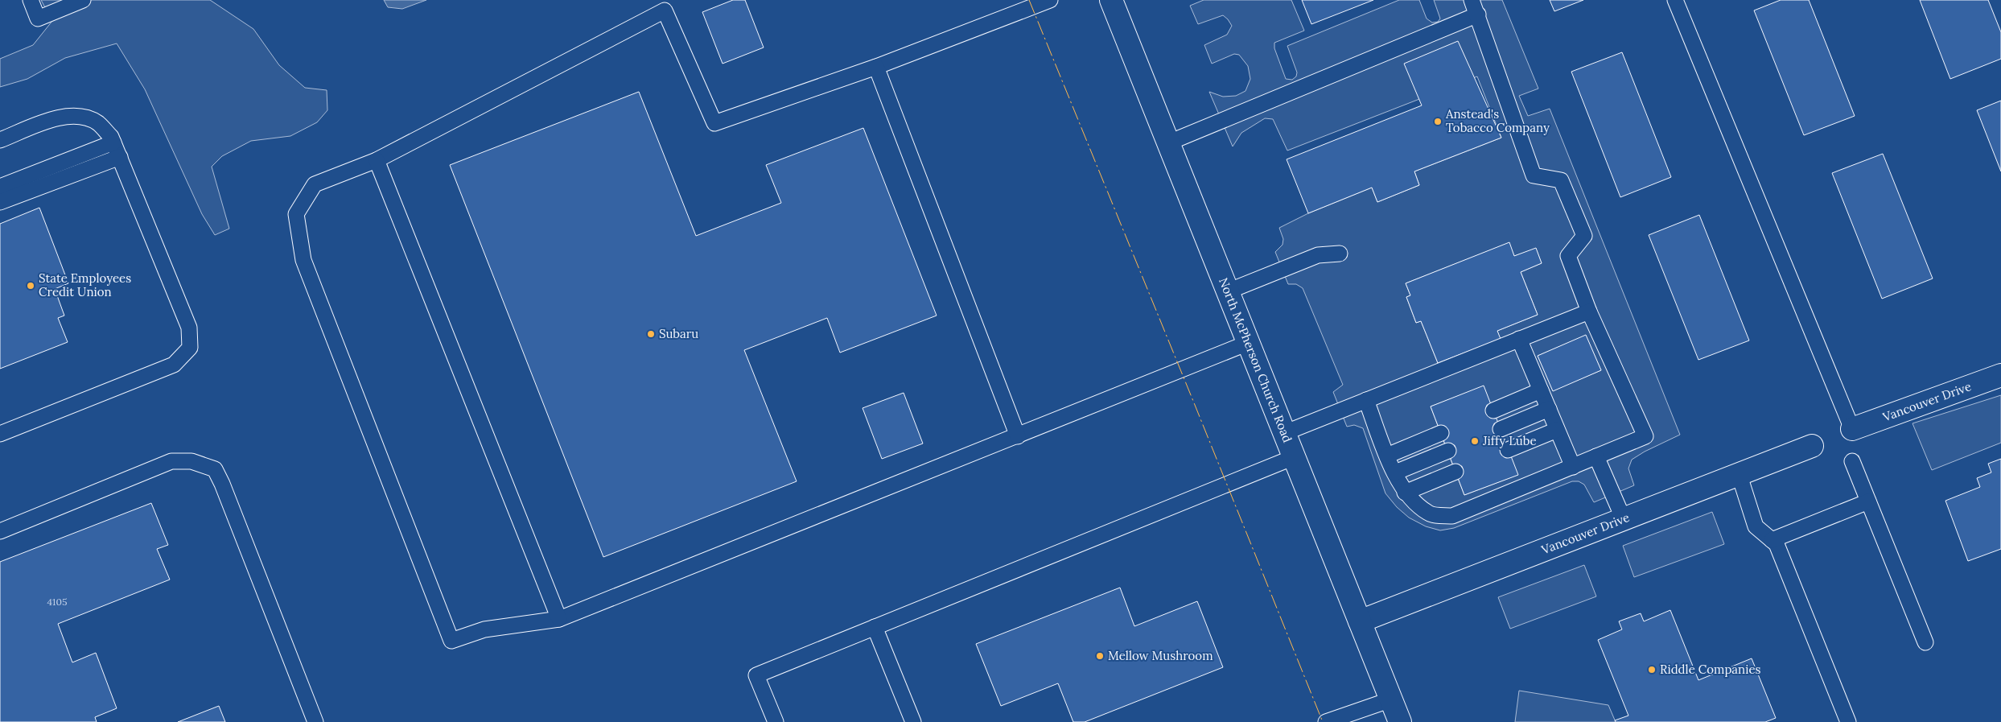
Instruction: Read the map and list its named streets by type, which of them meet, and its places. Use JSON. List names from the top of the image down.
{
  "streets": {
    "main road": ["North McPherson Church Road", "Vancouver Drive"]
  },
  "crossings": [
    ["North McPherson Church Road", "Vancouver Drive"]
  ],
  "places": [
    "Anstead's Tobacco Company",
    "State Employees Credit Union",
    "Subaru",
    "Jiffy Lube",
    "Mellow Mushroom",
    "Riddle Companies"
  ],
  "house_numbers": ["4105"]
}
